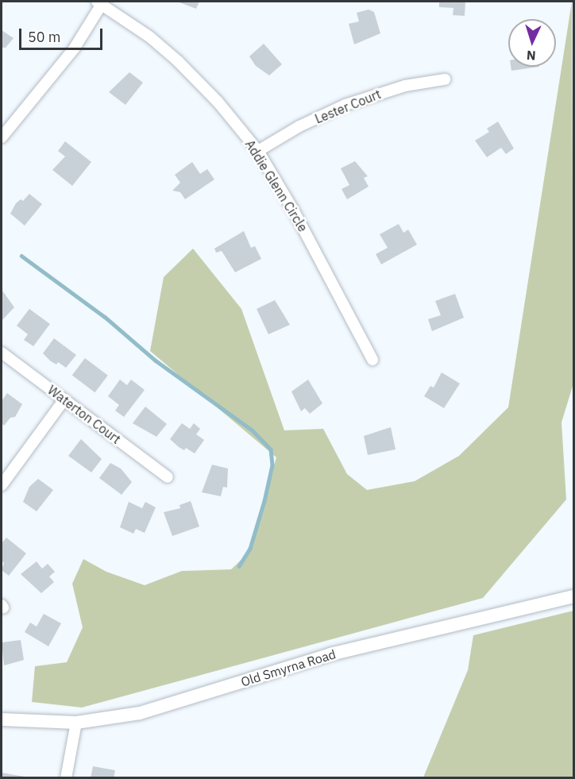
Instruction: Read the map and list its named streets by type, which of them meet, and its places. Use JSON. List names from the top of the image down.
{
  "streets": {
    "street": [
      "Lester Court",
      "Addie Glenn Circle",
      "Waterton Court",
      "Old Smyrna Road"
    ]
  },
  "crossings": [
    ["Lester Court", "Addie Glenn Circle"]
  ],
  "scale_bar": "50 m",
  "north": "bottom"
}
